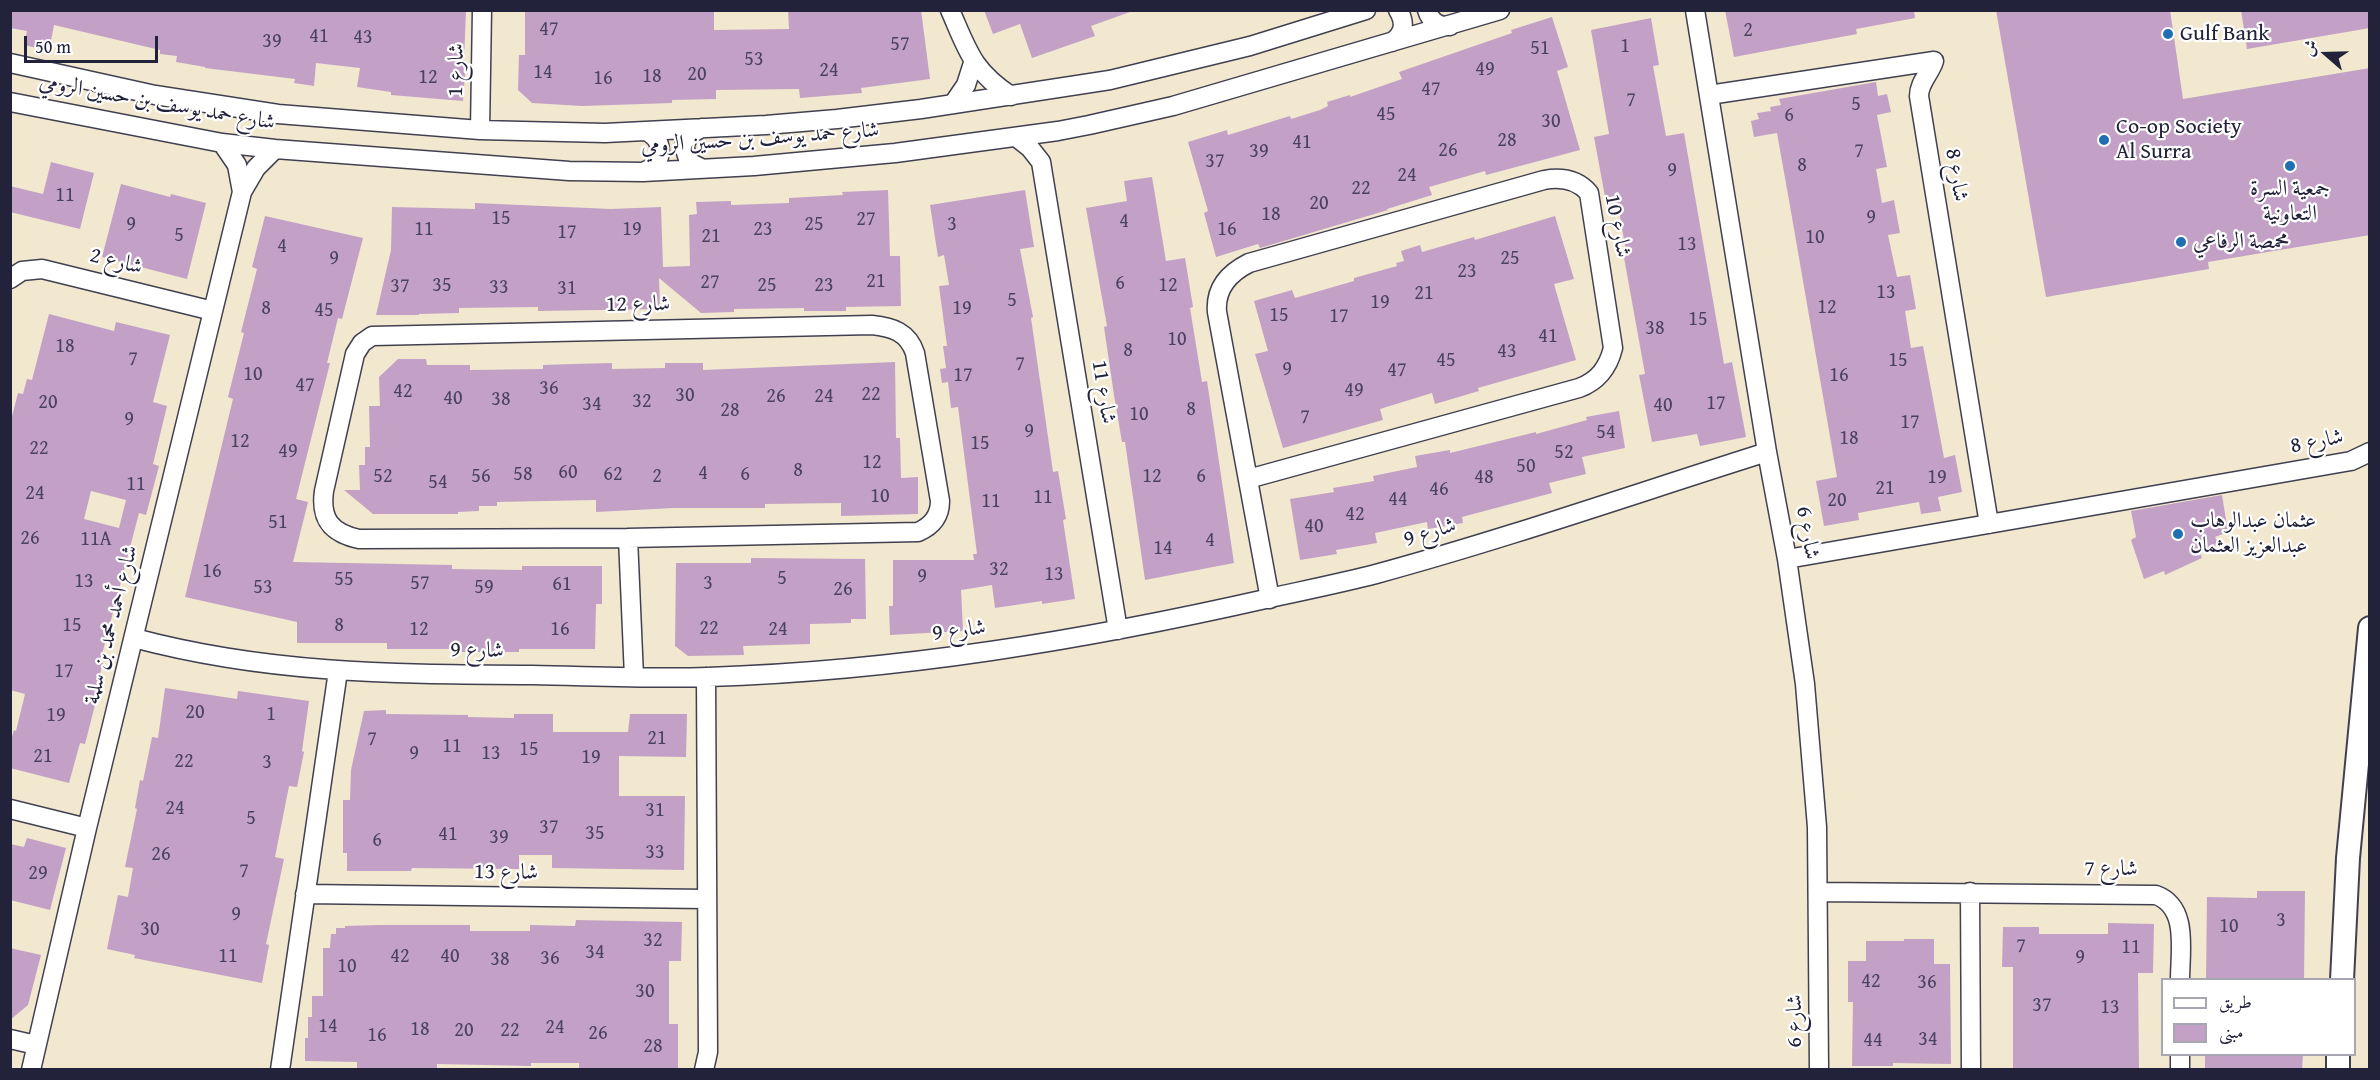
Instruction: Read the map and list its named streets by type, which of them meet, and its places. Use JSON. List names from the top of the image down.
{
  "streets": {
    "street": [
      "شارع 1",
      "شارع حمد يوسف بن حسين الرومي",
      "شارع 8",
      "شارع 10",
      "شارع 2",
      "شارع 12",
      "شارع 11",
      "شارع 9",
      "شارع 6",
      "شارع أحمد محمد بن سلمة",
      "شارع 7",
      "شارع 13"
    ]
  },
  "crossings": [
    ["شارع 1", "شارع حمد يوسف بن حسين الرومي"],
    ["شارع حمد يوسف بن حسين الرومي", "شارع أحمد محمد بن سلمة"],
    ["شارع 8", "شارع 6"],
    ["شارع 10", "شارع 9"],
    ["شارع 2", "شارع أحمد محمد بن سلمة"],
    ["شارع 11", "شارع 9"],
    ["شارع 9", "شارع 6"],
    ["شارع 9", "شارع أحمد محمد بن سلمة"],
    ["شارع 6", "شارع 7"]
  ],
  "places": [
    "Gulf Bank",
    "Co-op Society Al Surra",
    "جمعية السرة التعاونية",
    "محمصة الرفاعي",
    "عثمان عبدالوهاب عبدالعزيز العثمان"
  ],
  "house_numbers": [
    "47",
    "2",
    "41",
    "43",
    "39",
    "57",
    "1",
    "51",
    "53",
    "49",
    "24",
    "14",
    "20",
    "18",
    "12",
    "16",
    "47",
    "7",
    "5",
    "45",
    "6",
    "30",
    "28",
    "41",
    "26",
    "39",
    "7",
    "37",
    "8",
    "9",
    "24",
    "22",
    "11",
    "20",
    "18",
    "9",
    "15",
    "27",
    "4",
    "9",
    "25",
    "3",
    "11",
    "19",
    "23",
    "16",
    "17",
    "5",
    "21",
    "10",
    "13",
    "4",
    "9",
    "25",
    "23",
    "21",
    "27",
    "6",
    "35",
    "25",
    "23",
    "12",
    "37",
    "33",
    "31",
    "13",
    "21",
    "5",
    "19",
    "12",
    "8",
    "19",
    "45",
    "15",
    "17",
    "15",
    "38",
    "41",
    "10",
    "18",
    "8",
    "43",
    "7",
    "45",
    "15",
    "7",
    "9",
    "47",
    "10",
    "17",
    "16",
    "47",
    "36",
    "49",
    "42",
    "22",
    "30",
    "26",
    "24",
    "40",
    "38",
    "32",
    "20",
    "17",
    "34",
    "40",
    "8",
    "28",
    "10",
    "7",
    "9",
    "17",
    "9",
    "54",
    "18",
    "12",
    "15",
    "22",
    "49",
    "52",
    "12",
    "50",
    "8",
    "60",
    "4",
    "58",
    "62",
    "6",
    "52",
    "56",
    "2",
    "12",
    "6",
    "48",
    "19",
    "54",
    "11",
    "21",
    "46",
    "24",
    "10",
    "11",
    "44",
    "20",
    "11",
    "42",
    "51",
    "40",
    "26",
    "11A",
    "4",
    "14",
    "32",
    "16",
    "13",
    "9",
    "5",
    "55",
    "13",
    "57",
    "3",
    "61",
    "53",
    "59",
    "26",
    "15",
    "8",
    "22",
    "12",
    "16",
    "24",
    "17",
    "20",
    "1",
    "19",
    "21",
    "7",
    "11",
    "15",
    "9",
    "13",
    "21",
    "19",
    "22",
    "3",
    "24",
    "31",
    "5",
    "37",
    "35",
    "41",
    "39",
    "6",
    "33",
    "26",
    "7",
    "29",
    "9",
    "3",
    "10",
    "30",
    "32",
    "7",
    "11",
    "34",
    "11",
    "42",
    "40",
    "9",
    "36",
    "38",
    "10",
    "42",
    "36",
    "30",
    "37",
    "13",
    "14",
    "24",
    "18",
    "20",
    "22",
    "26",
    "16",
    "34",
    "44",
    "28"
  ],
  "legend": ["طريق", "مبنى"],
  "scale_bar": "50 m",
  "north": "left"
}
